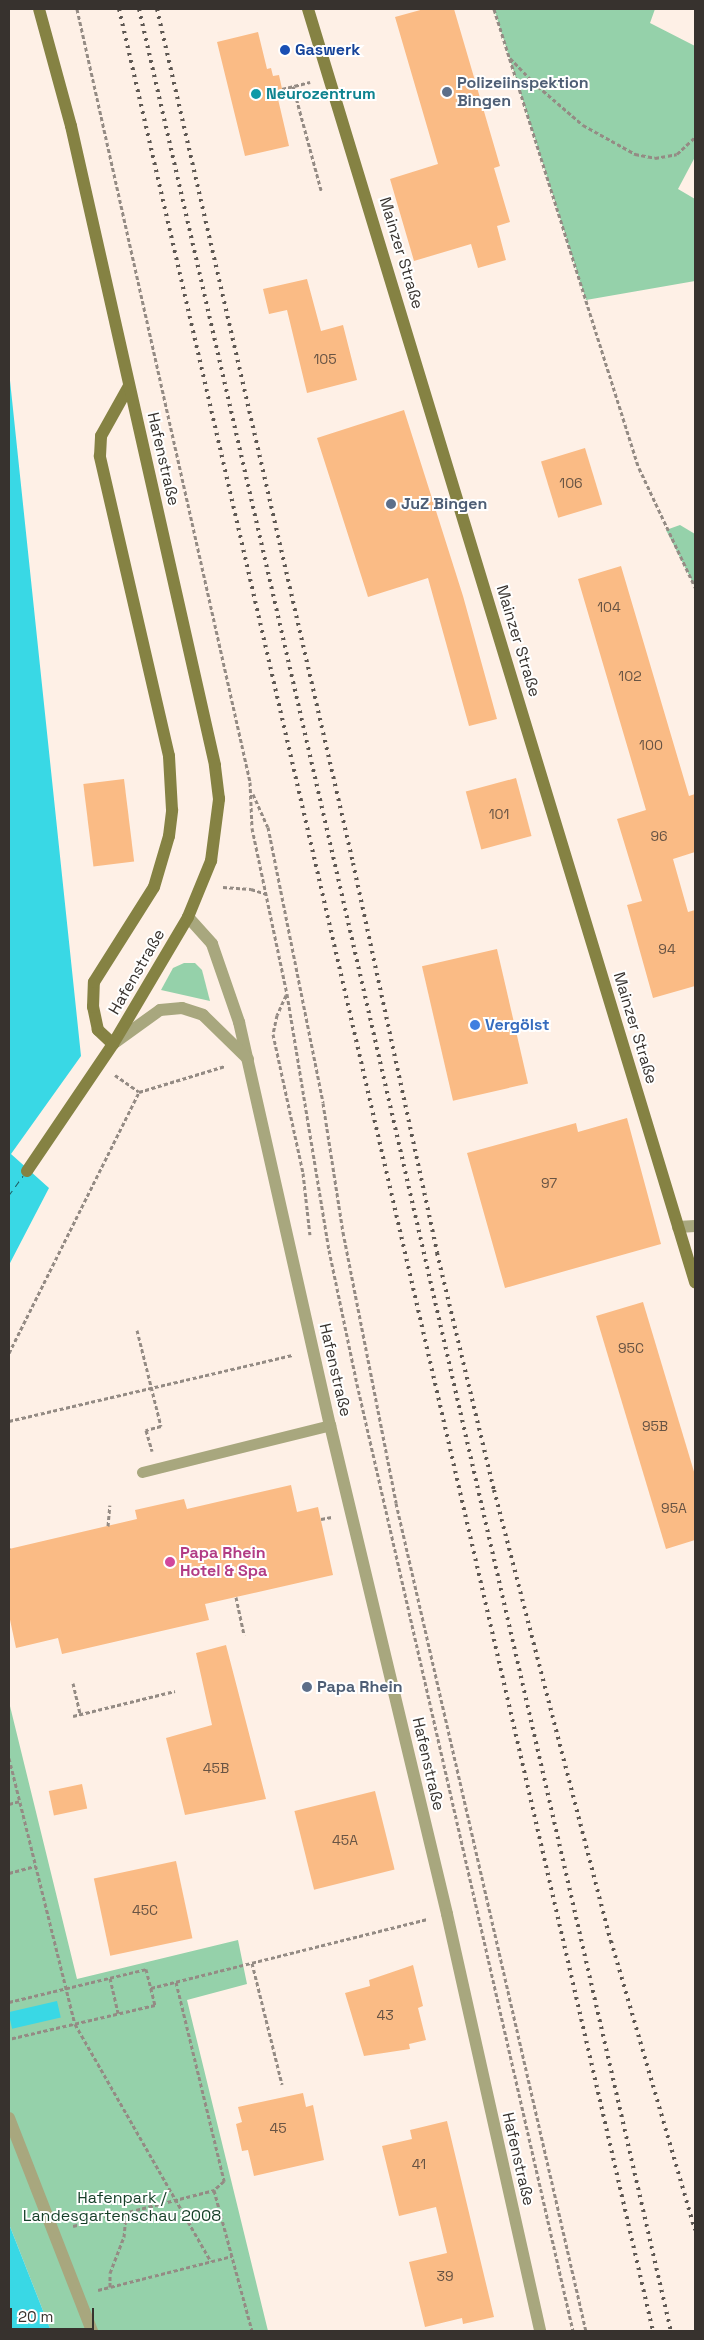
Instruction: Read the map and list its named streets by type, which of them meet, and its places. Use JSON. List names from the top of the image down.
{
  "streets": {
    "street": ["Mainzer Straße", "Hafenstraße"]
  },
  "parks": ["Hafenpark / Landesgartenschau 2008"],
  "places": [
    "Gaswerk",
    "Polizeiinspektion Bingen",
    "Neurozentrum",
    "JuZ Bingen",
    "Vergölst",
    "Papa Rhein Hotel & Spa",
    "Papa Rhein"
  ],
  "house_numbers": [
    "105",
    "106",
    "104",
    "102",
    "100",
    "101",
    "96",
    "94",
    "97",
    "95C",
    "95B",
    "95A",
    "45B",
    "45A",
    "45C",
    "43",
    "45",
    "41",
    "39"
  ],
  "scale_bar": "20 m"
}
